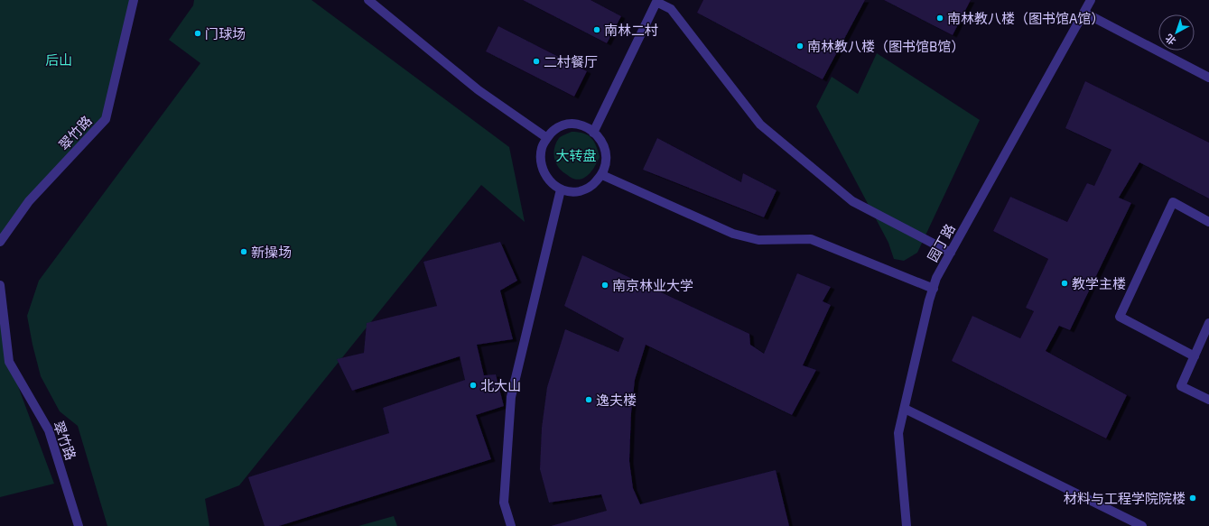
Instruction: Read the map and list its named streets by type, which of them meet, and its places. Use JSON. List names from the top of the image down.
{
  "streets": {
    "lane": ["翠竹路", "园丁路"]
  },
  "parks": ["后山", "大转盘"],
  "places": [
    "南林教八楼（图书馆A馆）",
    "南林二村",
    "门球场",
    "南林教八楼（图书馆B馆）",
    "二村餐厅",
    "新操场",
    "教学主楼",
    "南京林业大学",
    "北大山",
    "逸夫楼",
    "材料与工程学院院楼"
  ],
  "north": "bottom left"
}
